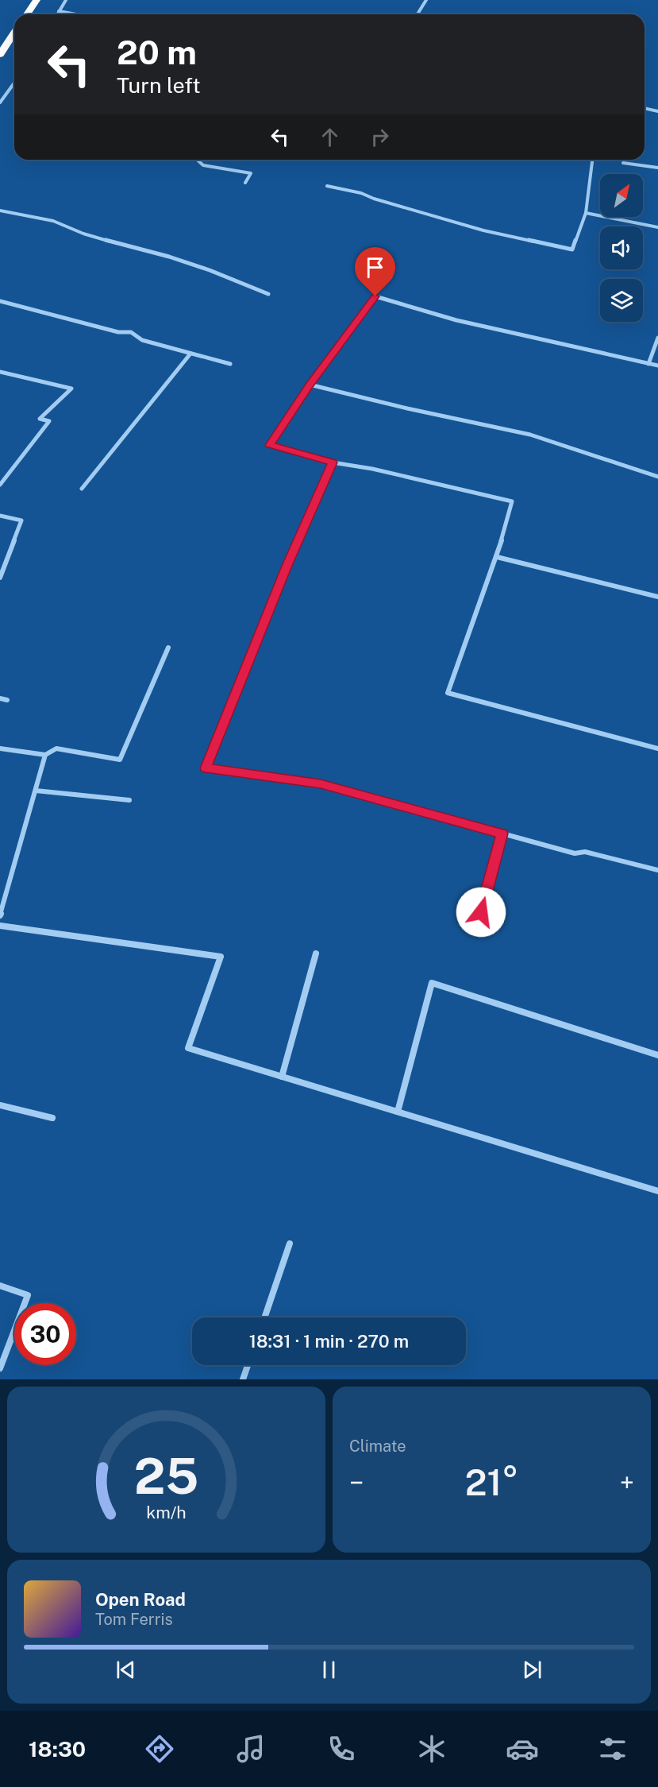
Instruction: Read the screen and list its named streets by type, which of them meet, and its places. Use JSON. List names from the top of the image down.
{
  "north": "top right",
  "page": {
    "turn": ["20 m", "Turn left"],
    "limit": "30",
    "trip": "18:31 · 1 min · 270 m",
    "tile": "Climate",
    "heat": ["−", "21°", "+"],
    "song": ["Open Road", "Tom Ferris"],
    "tabs": "18:30",
    "gauge": ["25", "km/h"]
  }
}
